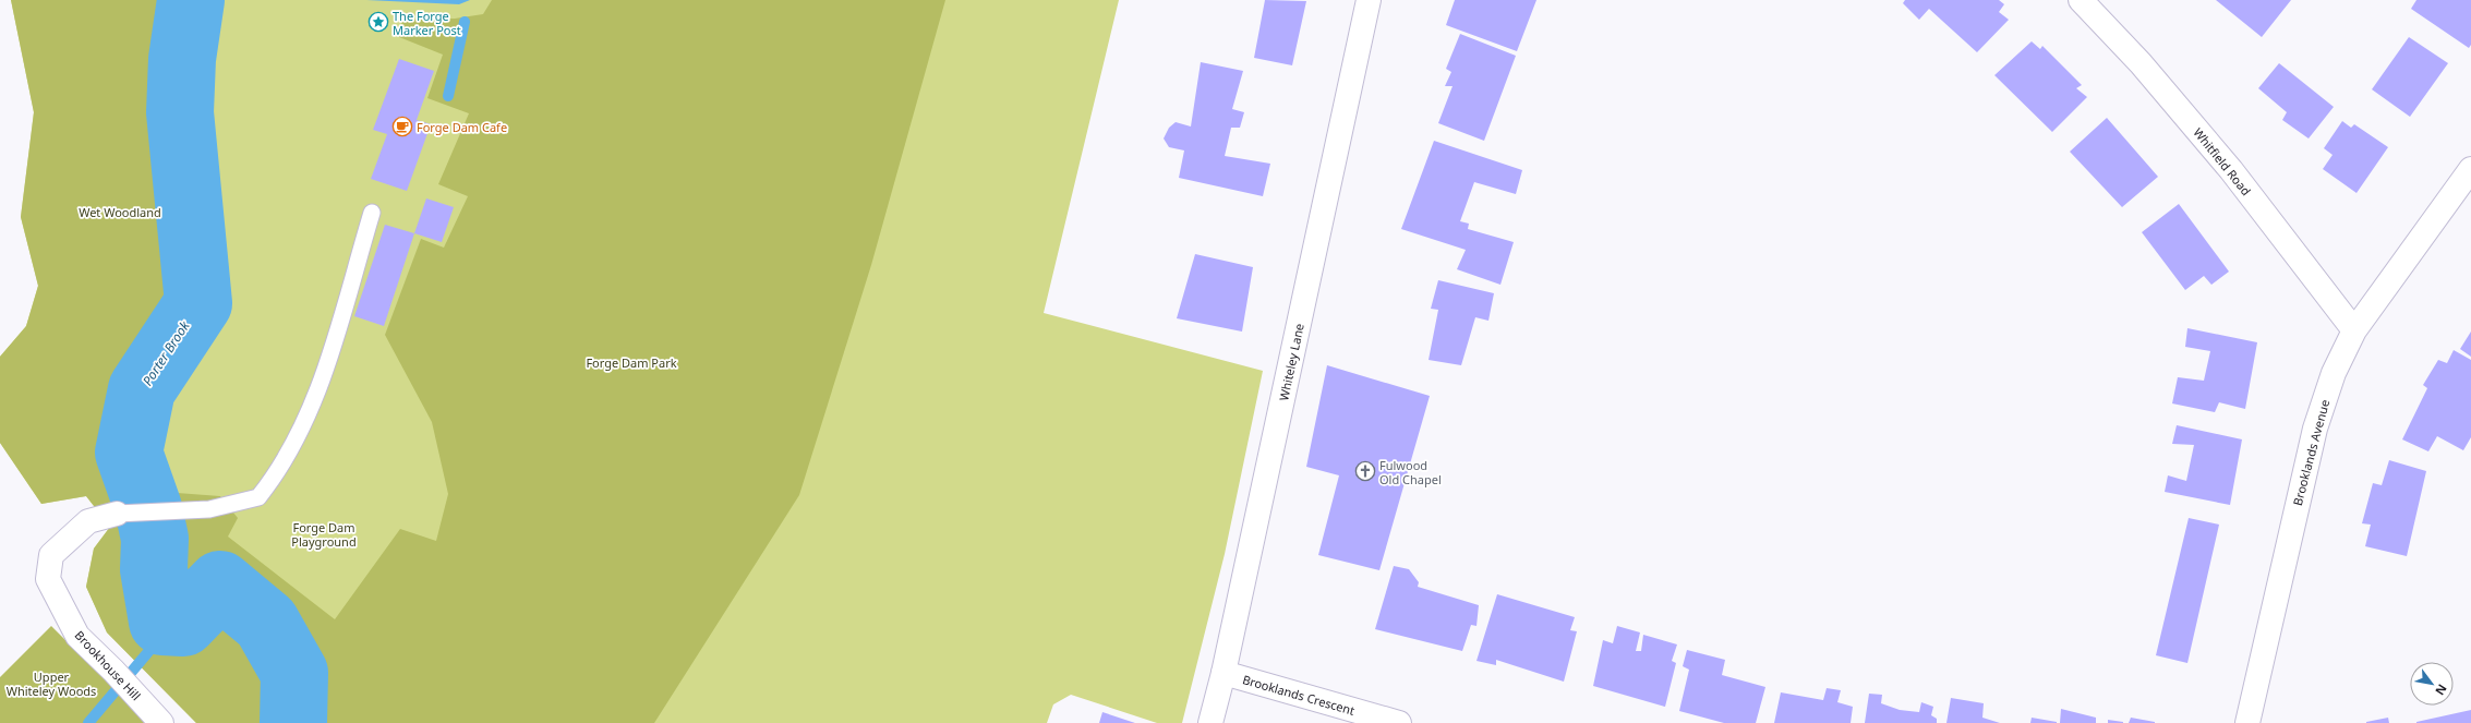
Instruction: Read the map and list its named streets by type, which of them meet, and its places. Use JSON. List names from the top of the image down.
{
  "streets": {
    "street": [
      "Whitfield Road",
      "Whiteley Lane",
      "Brooklands Avenue",
      "Brookhouse Hill",
      "Brooklands Crescent"
    ]
  },
  "crossings": [
    ["Whitfield Road", "Brooklands Avenue"],
    ["Whiteley Lane", "Brooklands Crescent"]
  ],
  "water": ["Porter Brook"],
  "parks": [
    "Wet Woodland",
    "Forge Dam Park",
    "Forge Dam Playground",
    "Upper Whiteley Woods"
  ],
  "places": {
    "place": ["The Forge Marker Post"],
    "cafe": ["Forge Dam Cafe"],
    "church": ["Fulwood Old Chapel"]
  },
  "north": "bottom right"
}
